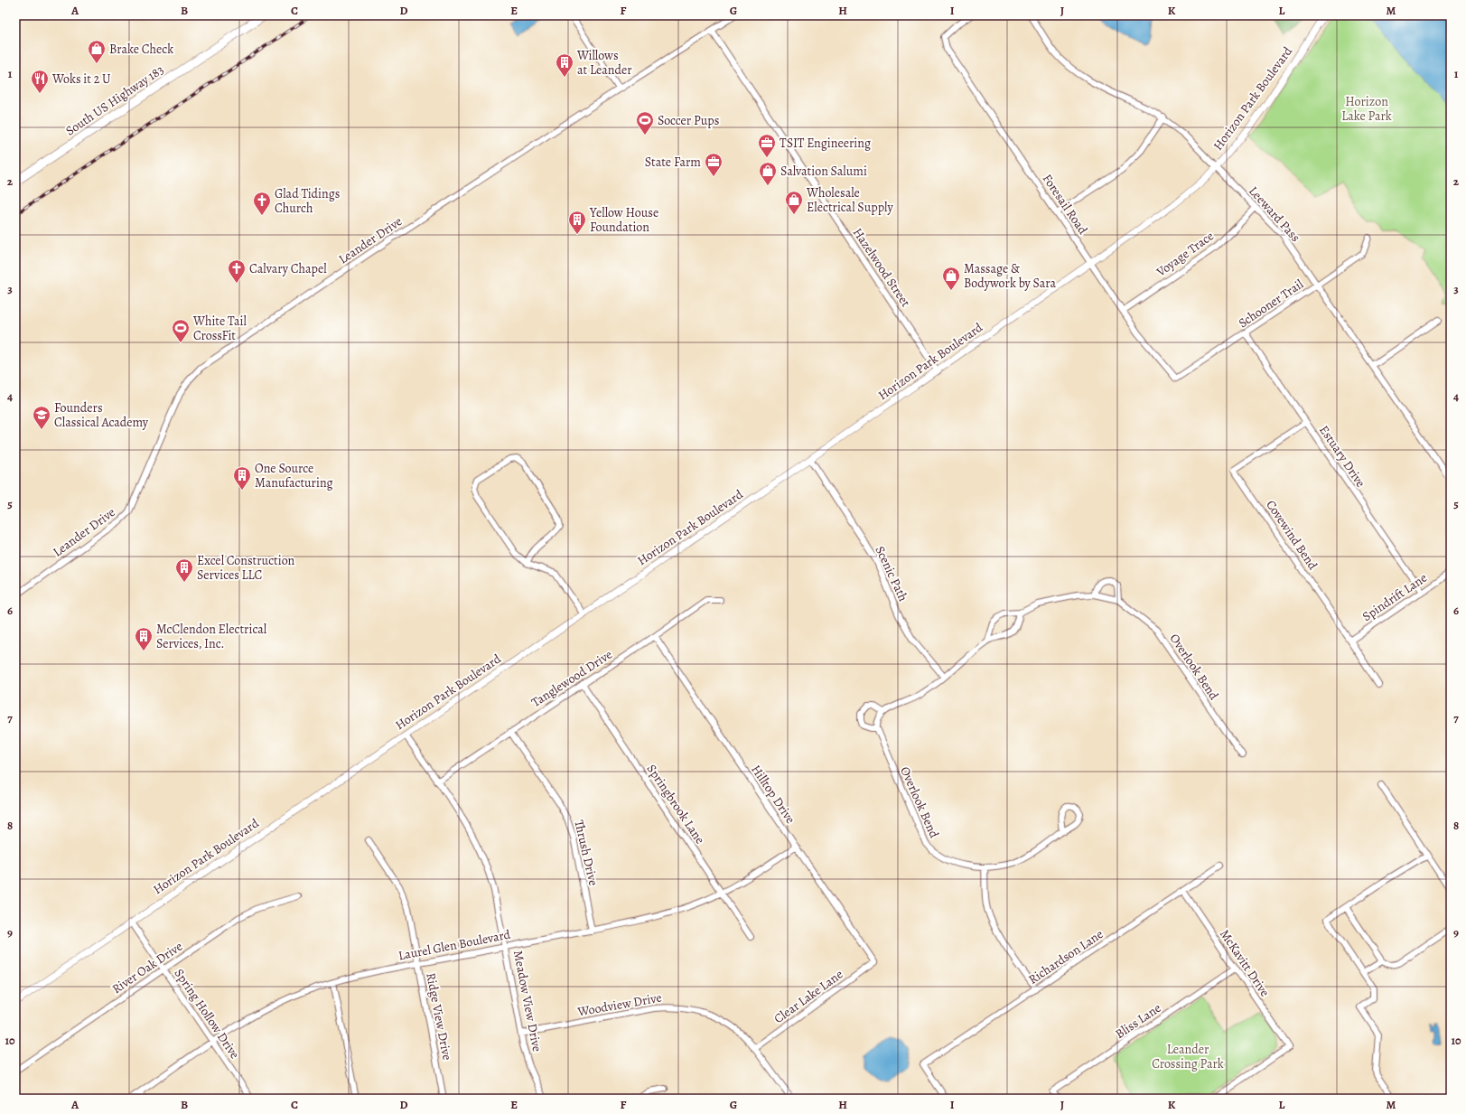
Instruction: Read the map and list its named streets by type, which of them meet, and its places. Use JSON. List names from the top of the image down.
{
  "streets": {
    "main road": ["South US Highway 183"],
    "street": [
      "Horizon Park Boulevard",
      "Foresail Road",
      "Leeward Pass",
      "Leander Drive",
      "Voyage Trace",
      "Hazelwood Street",
      "Schooner Trail",
      "Estuary Drive",
      "Covewind Bend",
      "Scenic Path",
      "Spindrift Lane",
      "Overlook Bend",
      "Tanglewood Drive",
      "Hilltop Drive",
      "Springbrook Lane",
      "Thrush Drive",
      "Laurel Glen Boulevard",
      "Richardson Lane",
      "McKavitt Drive",
      "River Oak Drive",
      "Clear Lake Lane",
      "Meadow View Drive",
      "Woodview Drive",
      "Spring Hollow Drive",
      "Ridge View Drive",
      "Bliss Lane"
    ]
  },
  "crossings": [
    ["Horizon Park Boulevard", "Foresail Road"],
    ["Horizon Park Boulevard", "Leeward Pass"],
    ["Horizon Park Boulevard", "Hazelwood Street"],
    ["Horizon Park Boulevard", "Scenic Path"],
    ["Horizon Park Boulevard", "Meadow View Drive"],
    ["Horizon Park Boulevard", "Spring Hollow Drive"],
    ["Foresail Road", "Voyage Trace"],
    ["Foresail Road", "Schooner Trail"],
    ["Leeward Pass", "Voyage Trace"],
    ["Leeward Pass", "Schooner Trail"],
    ["Leander Drive", "Hazelwood Street"],
    ["Schooner Trail", "Estuary Drive"],
    ["Estuary Drive", "Covewind Bend"],
    ["Estuary Drive", "Spindrift Lane"],
    ["Covewind Bend", "Spindrift Lane"],
    ["Tanglewood Drive", "Hilltop Drive"],
    ["Tanglewood Drive", "Springbrook Lane"],
    ["Tanglewood Drive", "Thrush Drive"],
    ["Tanglewood Drive", "Meadow View Drive"],
    ["Hilltop Drive", "Laurel Glen Boulevard"],
    ["Hilltop Drive", "Clear Lake Lane"],
    ["Springbrook Lane", "Laurel Glen Boulevard"],
    ["Thrush Drive", "Laurel Glen Boulevard"],
    ["Laurel Glen Boulevard", "Meadow View Drive"],
    ["Laurel Glen Boulevard", "Spring Hollow Drive"],
    ["Laurel Glen Boulevard", "Ridge View Drive"],
    ["Richardson Lane", "McKavitt Drive"],
    ["McKavitt Drive", "Bliss Lane"],
    ["River Oak Drive", "Spring Hollow Drive"],
    ["Clear Lake Lane", "Woodview Drive"],
    ["Meadow View Drive", "Woodview Drive"]
  ],
  "parks": ["Horizon Lake Park", "Leander Crossing Park"],
  "places": {
    "shop": [
      "Brake Check",
      "Salvation Salumi",
      "Wholesale Electrical Supply",
      "Massage & Bodywork by Sara"
    ],
    "building": [
      "Willows at Leander",
      "Yellow House Foundation",
      "One Source Manufacturing",
      "Excel Construction Services LLC",
      "McClendon Electrical Services, Inc."
    ],
    "restaurant": ["Woks it 2 U"],
    "sports": ["Soccer Pups", "White Tail CrossFit"],
    "office": ["TSIT Engineering", "State Farm"],
    "church": ["Glad Tidings Church", "Calvary Chapel"],
    "school or university": ["Founders Classical Academy"]
  },
  "grid": {
    "columns": [
      "A",
      "B",
      "C",
      "D",
      "E",
      "F",
      "G",
      "H",
      "I",
      "J",
      "K",
      "L",
      "M"
    ],
    "rows": [
      "1",
      "2",
      "3",
      "4",
      "5",
      "6",
      "7",
      "8",
      "9",
      "10"
    ]
  }
}
